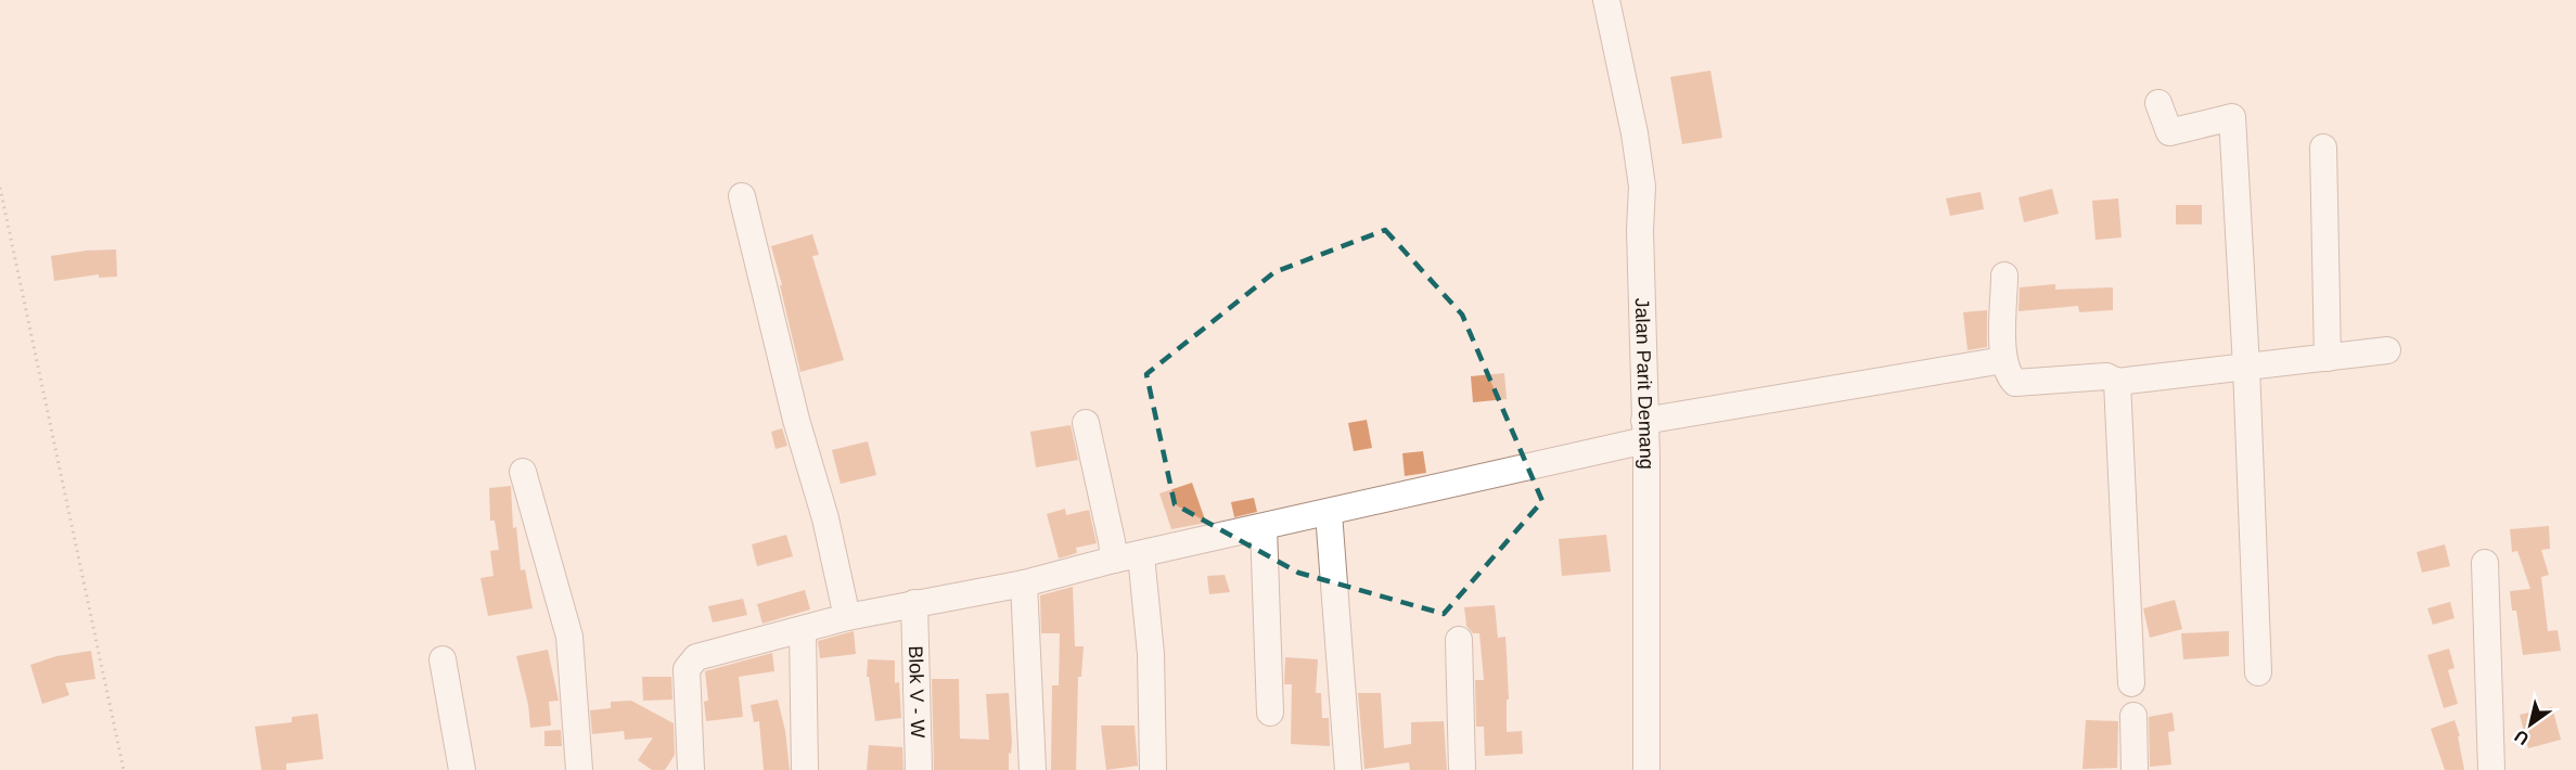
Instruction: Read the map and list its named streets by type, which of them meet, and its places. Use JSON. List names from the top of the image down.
{
  "streets": {
    "street": ["Jalan Parit Demang", "Blok V - W"]
  },
  "north": "bottom left"
}
